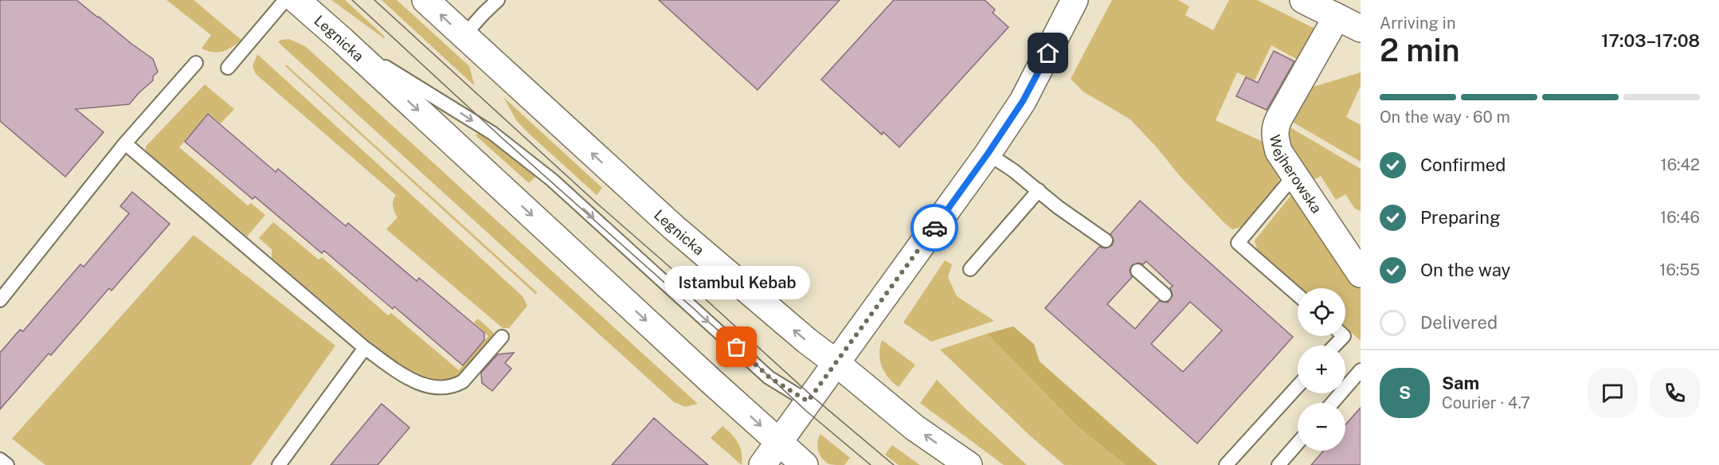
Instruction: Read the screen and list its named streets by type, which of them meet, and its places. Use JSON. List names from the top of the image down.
{
  "streets": {
    "main road": ["Legnicka", "Wejherowska"]
  },
  "places": ["Istambul Kebab"],
  "page": {
    "heading": ["2 min", "Arriving in", "17:03–17:08"],
    "panel": ["Sam", "Courier · 4.7"],
    "bar": "On the way · 60 m",
    "list": [
      ["Confirmed", "16:42"],
      ["Preparing", "16:46"],
      ["On the way", "16:55"],
      "Delivered"
    ],
    "bubble": "Istambul Kebab",
    "map_buttons": ["+", "−"],
    "round": "S"
  }
}
